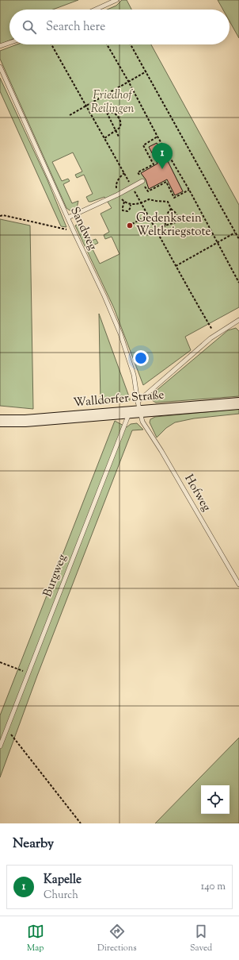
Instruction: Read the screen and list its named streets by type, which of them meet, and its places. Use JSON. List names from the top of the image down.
{
  "streets": {
    "street": ["Walldorfer Straße"],
    "lane": ["Sandweg", "Hofweg", "Burgweg"]
  },
  "crossings": [
    ["Sandweg", "Walldorfer Straße"],
    ["Sandweg", "Hofweg"],
    ["Sandweg", "Burgweg"],
    ["Walldorfer Straße", "Hofweg"],
    ["Walldorfer Straße", "Burgweg"],
    ["Hofweg", "Burgweg"]
  ],
  "parks": ["Friedhof Reilingen"],
  "places": ["Gedenkstein Weltkriegstote"],
  "page": {
    "search": "Search here",
    "pins": "1",
    "heading": "Nearby",
    "list": [
      {
        "mark": "1",
        "name": "Kapelle",
        "note": "Church",
        "value": "140 m"
      }
    ],
    "nav": ["Map", "Directions", "Saved"]
  }
}
